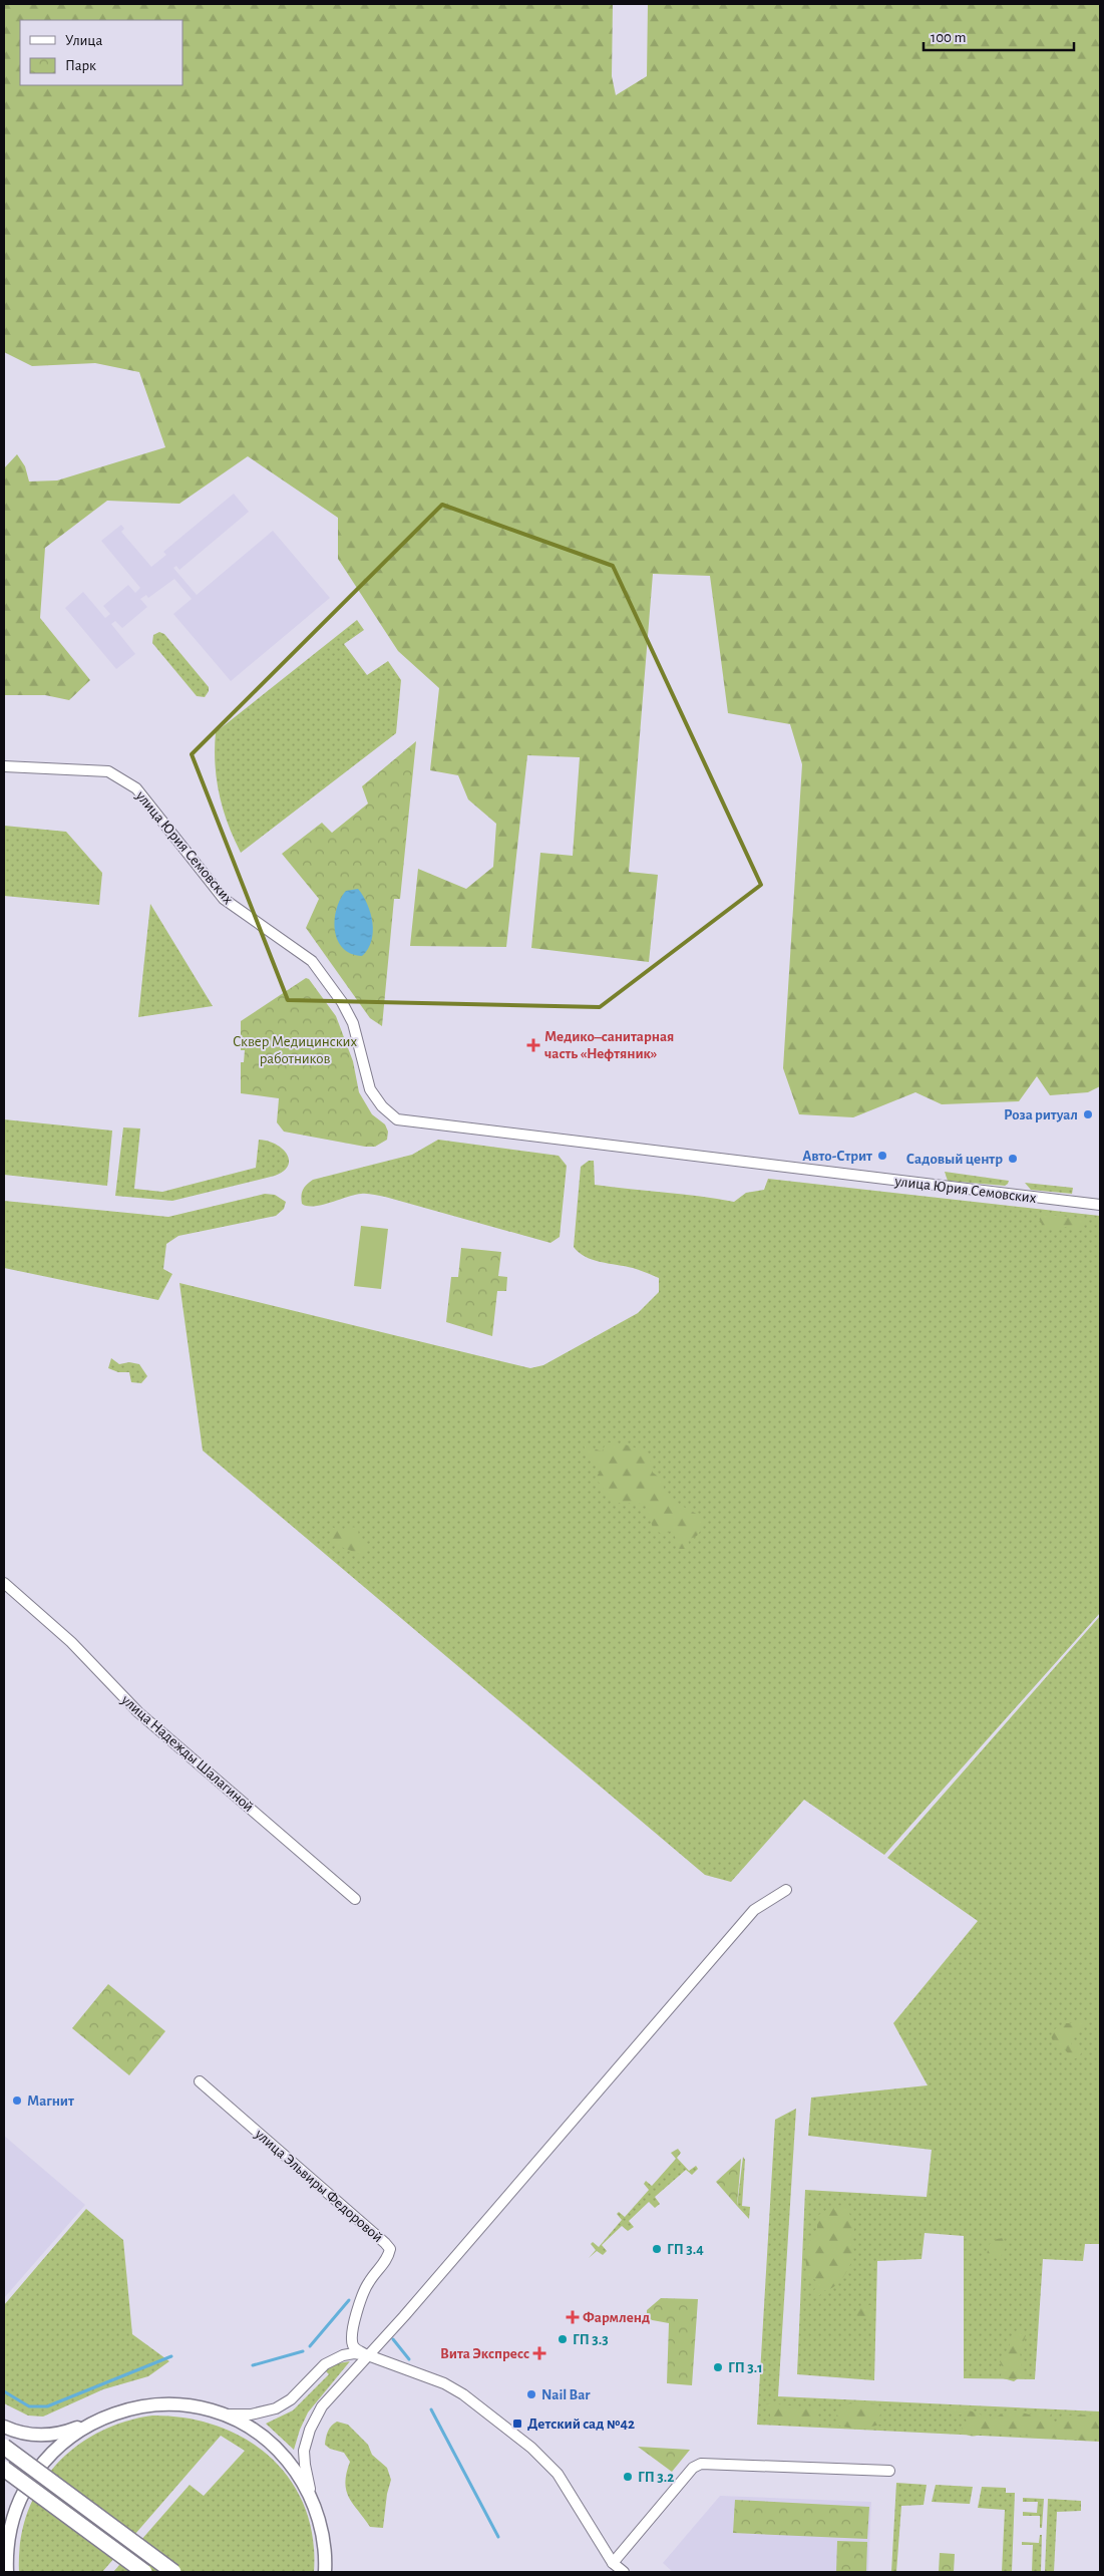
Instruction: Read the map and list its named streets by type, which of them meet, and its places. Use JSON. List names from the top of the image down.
{
  "streets": {
    "street": ["улица Юрия Семовских", "улица Надежды Шалагиной", "улица Эльвиры Федоровой"]
  },
  "parks": ["Сквер Медицинских работников"],
  "places": {
    "health": ["Медико–санитарная часть «Нефтяник»", "Фармленд", "Вита Экспресс"],
    "other": [
      "Роза ритуал",
      "Авто-Стрит",
      "Садовый центр",
      "Магнит",
      "ГП 3.4",
      "ГП 3.3",
      "ГП 3.1",
      "Nail Bar",
      "ГП 3.2"
    ],
    "transit": ["Детский сад №42"]
  },
  "legend": ["Улица", "Парк"],
  "scale_bar": "100 m"
}
